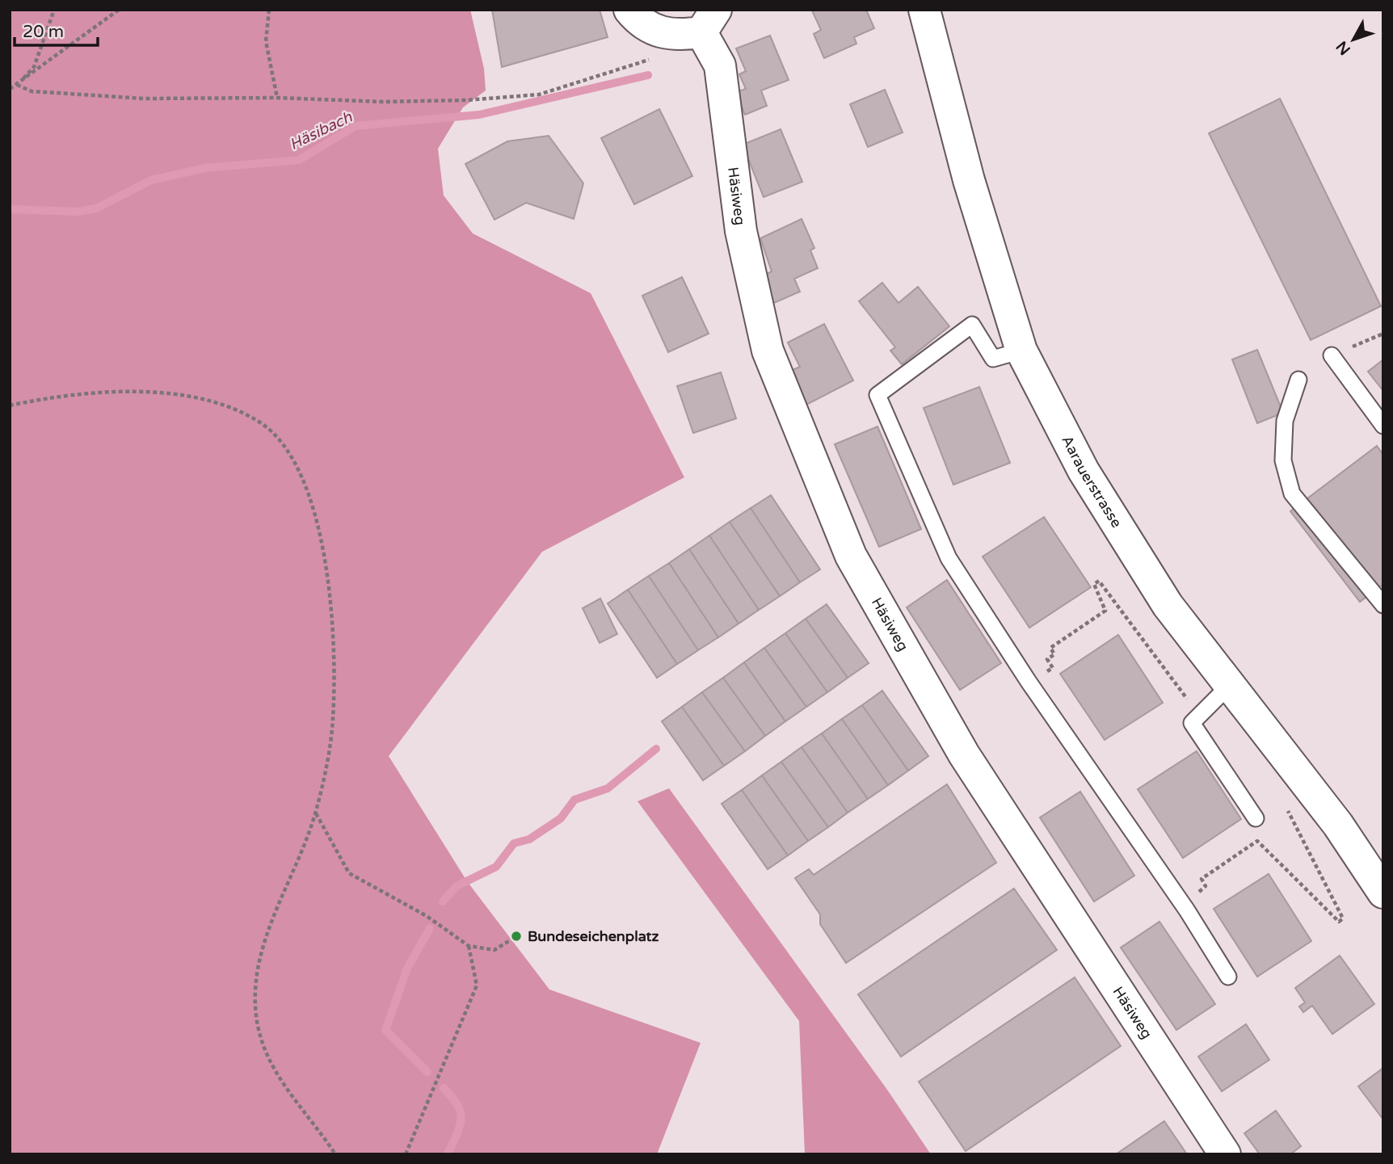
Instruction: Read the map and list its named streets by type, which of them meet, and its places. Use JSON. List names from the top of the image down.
{
  "streets": {
    "street": ["Häsiweg", "Aarauerstrasse"]
  },
  "water": ["Häsibach"],
  "places": ["Bundeseichenplatz"],
  "scale_bar": "20 m",
  "north": "bottom left"
}
